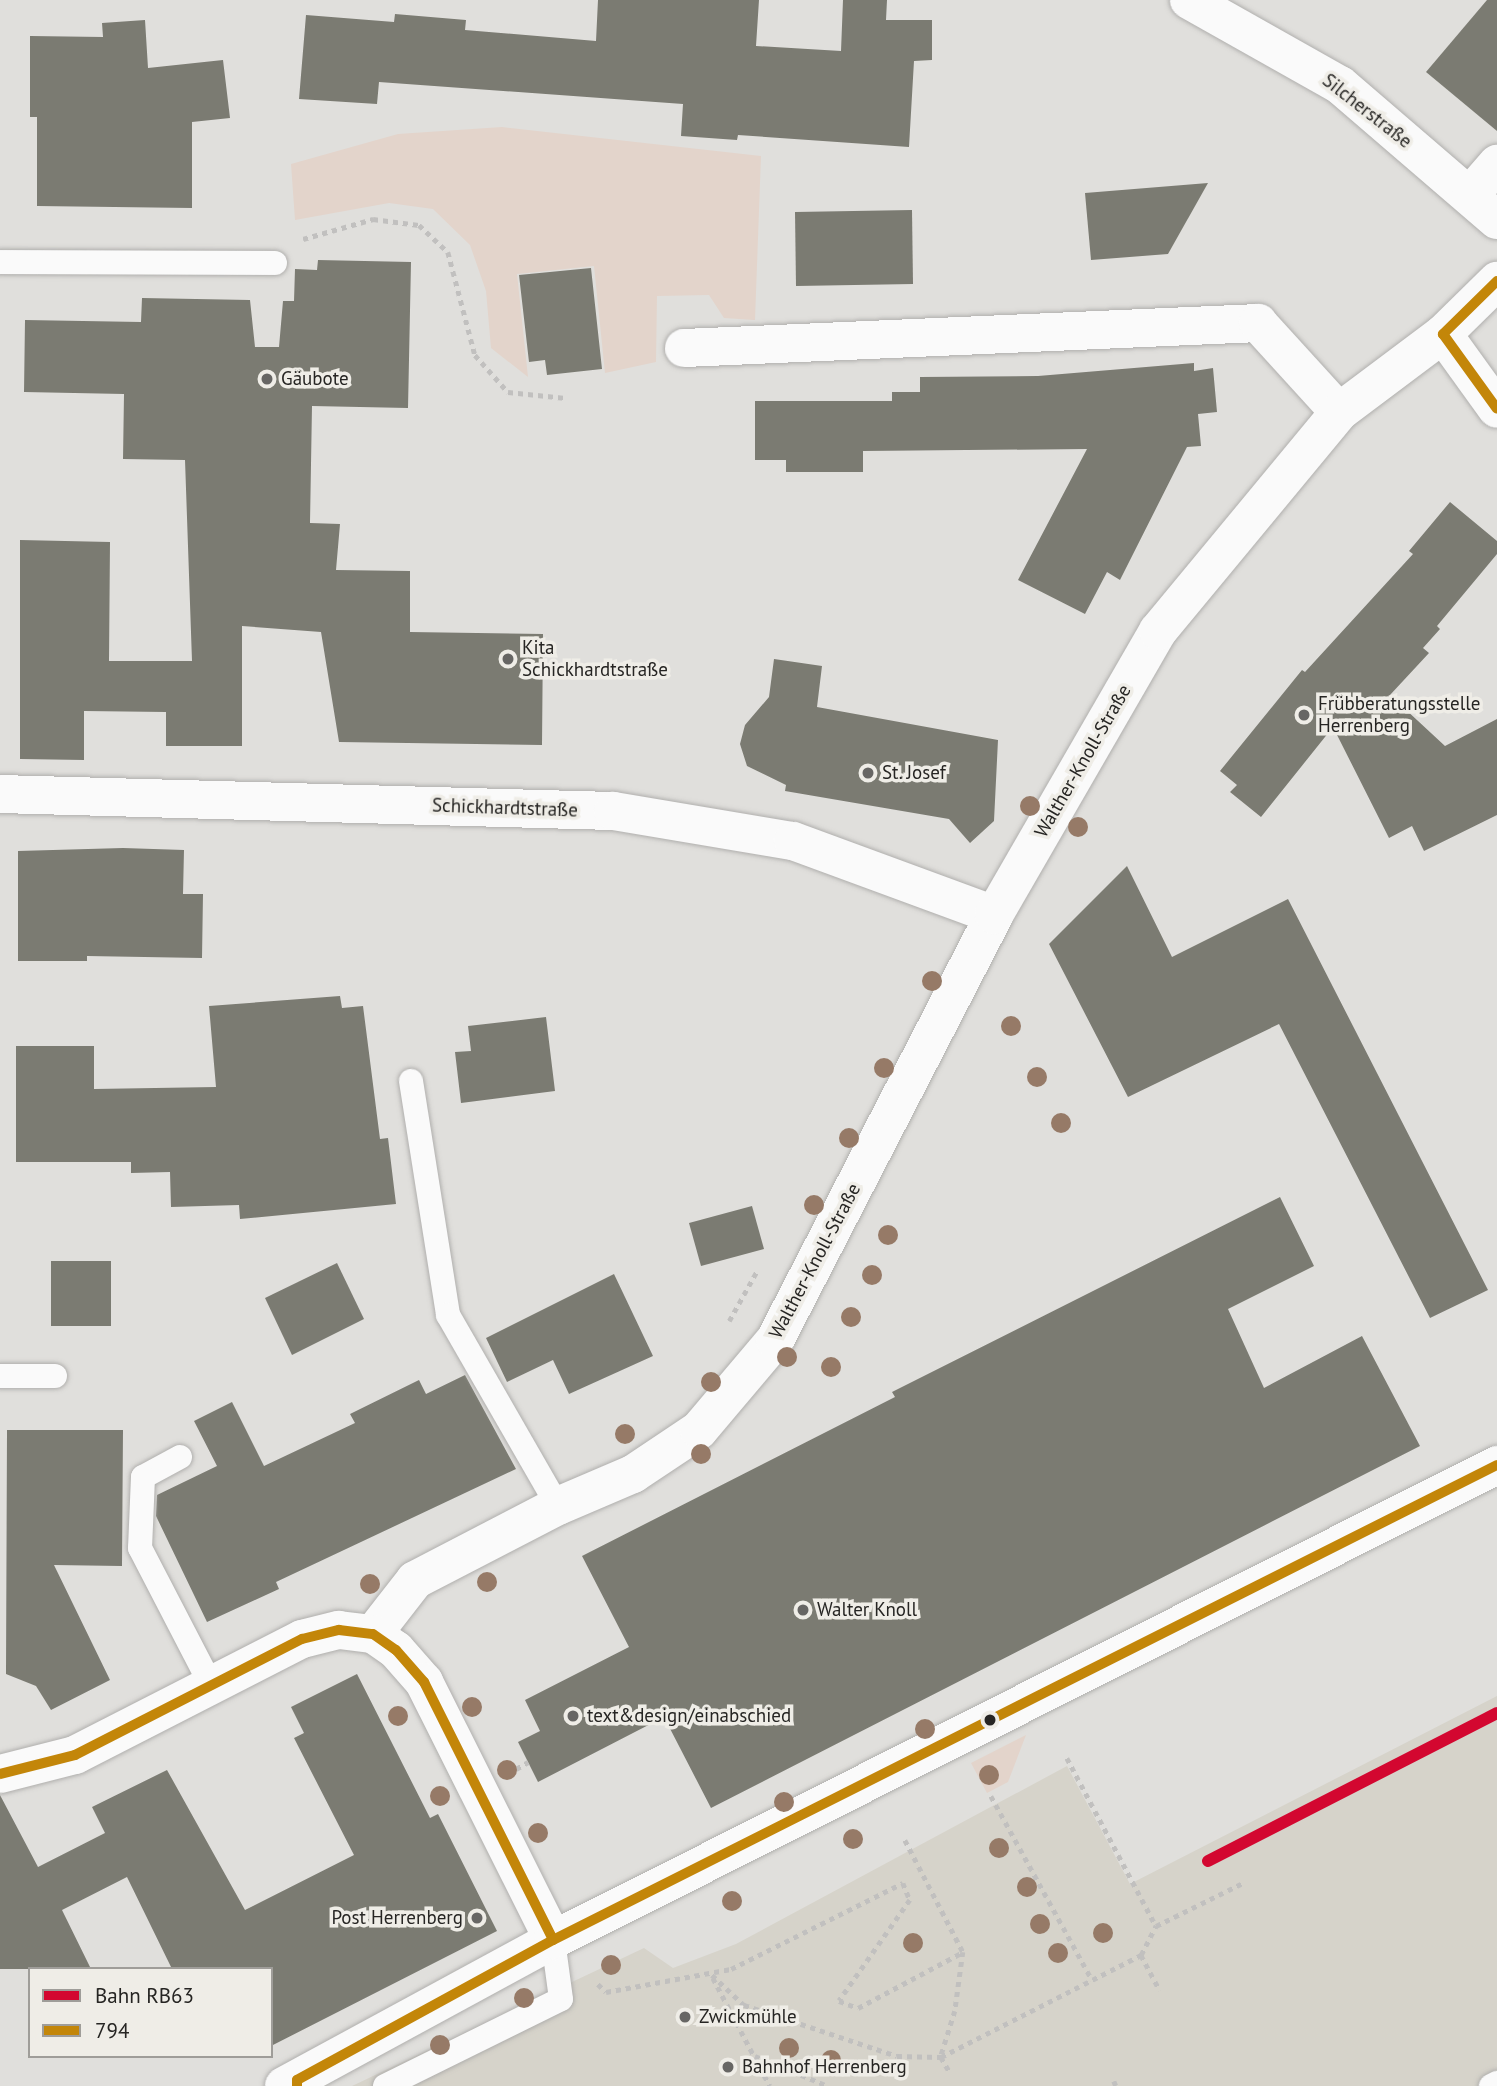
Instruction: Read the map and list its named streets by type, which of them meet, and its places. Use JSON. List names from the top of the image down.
{
  "streets": {
    "street": ["Silcherstraße", "Walther-Knoll-Straße", "Schickhardtstraße"]
  },
  "crossings": [
    ["Walther-Knoll-Straße", "Schickhardtstraße"]
  ],
  "places": [
    "Gäubote",
    "Kita Schickhardtstraße",
    "Frübberatungsstelle Herrenberg",
    "St. Josef",
    "Walter Knoll",
    "text&design/einabschied",
    "Post Herrenberg",
    "Zwickmühle",
    "Bahnhof Herrenberg"
  ],
  "lines": ["transit line 794", "rail line RB63"],
  "legend": ["Bahn RB63", "794"]
}
